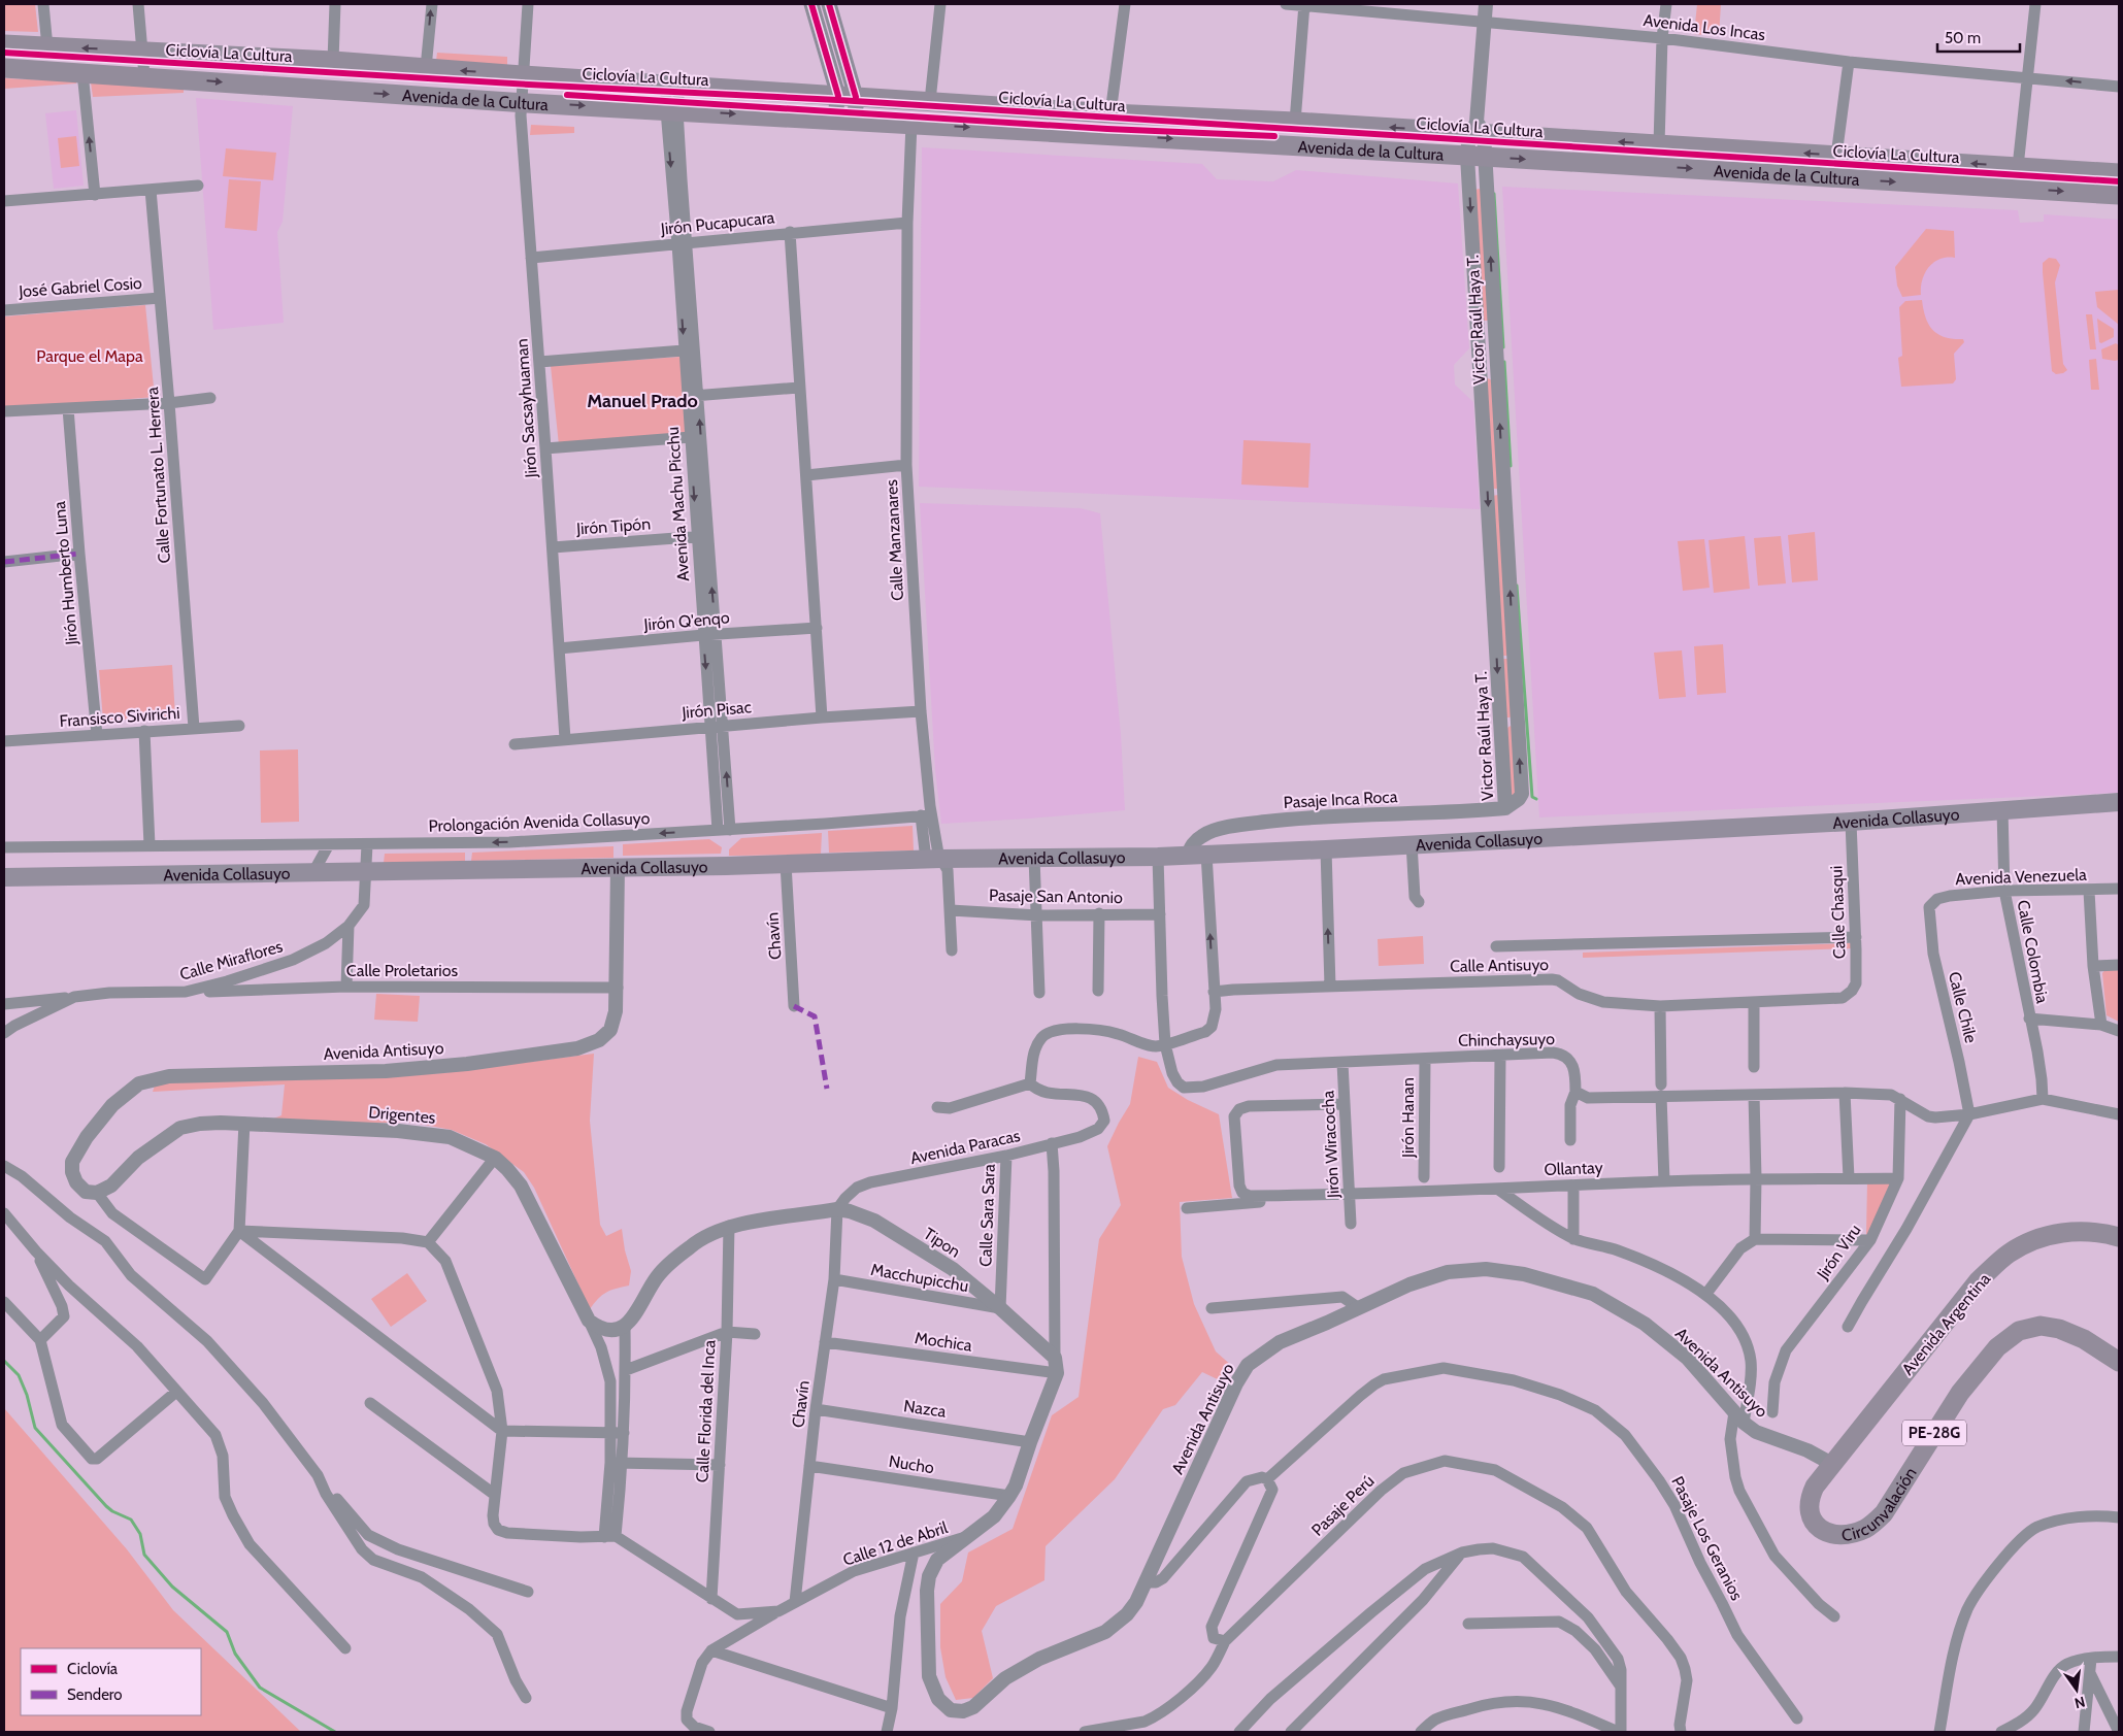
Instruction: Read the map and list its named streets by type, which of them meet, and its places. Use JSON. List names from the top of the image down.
{
  "streets": {
    "highway": [
      "Avenida de la Cultura",
      "Avenida Argentina",
      "PE-28G",
      "Circunvalación"
    ],
    "main road": ["Avenida Collasuyo"],
    "street": [
      "Avenida Los Incas",
      "Jirón Pucapucara",
      "José Gabriel Cosio",
      "Victor Raúl Haya T.",
      "Jirón Sacsayhuaman",
      "Calle Fortunato L. Herrera",
      "Avenida Machu Picchu",
      "Jirón Tipón",
      "Calle Manzanares",
      "Jirón Humberto Luna",
      "Jirón Q'enqo",
      "Jirón Pisac",
      "Fransisco Sivirichi",
      "Pasaje Inca Roca",
      "Prolongación Avenida Collasuyo",
      "Avenida Venezuela",
      "Pasaje San Antonio",
      "Calle Chasqui",
      "Chavín",
      "Calle Colombia",
      "Calle Miraflores",
      "Calle Antisuyo",
      "Calle Proletarios",
      "Calle Chile",
      "Chinchaysuyo",
      "Avenida Antisuyo",
      "Drigentes",
      "Jirón Hanan",
      "Jirón Wiracocha",
      "Avenida Paracas",
      "Ollantay",
      "Calle Sara Sara",
      "Tipon",
      "Jirón Viru",
      "Macchupicchu",
      "Mochica",
      "Nazca",
      "Calle Florida del Inca",
      "Nucho",
      "Pasaje Perú",
      "Pasaje Los Geranios",
      "Calle 12 de Abril"
    ],
    "cycle path": ["Ciclovía La Cultura"]
  },
  "crossings": [
    ["Avenida de la Cultura", "Victor Raúl Haya T."],
    ["Avenida de la Cultura", "Jirón Sacsayhuaman"],
    ["Avenida de la Cultura", "Avenida Machu Picchu"],
    ["Avenida de la Cultura", "Calle Manzanares"],
    ["Jirón Pucapucara", "Jirón Sacsayhuaman"],
    ["Jirón Pucapucara", "Avenida Machu Picchu"],
    ["Jirón Pucapucara", "Calle Manzanares"],
    ["José Gabriel Cosio", "Calle Fortunato L. Herrera"],
    ["Victor Raúl Haya T.", "Pasaje Inca Roca"],
    ["Jirón Sacsayhuaman", "Jirón Tipón"],
    ["Jirón Sacsayhuaman", "Jirón Q'enqo"],
    ["Jirón Sacsayhuaman", "Jirón Pisac"],
    ["Calle Fortunato L. Herrera", "Fransisco Sivirichi"],
    ["Avenida Machu Picchu", "Jirón Tipón"],
    ["Avenida Machu Picchu", "Jirón Q'enqo"],
    ["Avenida Machu Picchu", "Jirón Pisac"],
    ["Avenida Machu Picchu", "Prolongación Avenida Collasuyo"],
    ["Calle Manzanares", "Jirón Pisac"],
    ["Calle Manzanares", "Avenida Collasuyo"],
    ["Calle Manzanares", "Prolongación Avenida Collasuyo"],
    ["Calle Manzanares", "Pasaje San Antonio"],
    ["Jirón Humberto Luna", "Fransisco Sivirichi"],
    ["Pasaje Inca Roca", "Avenida Collasuyo"],
    ["Avenida Collasuyo", "Calle Chasqui"],
    ["Avenida Collasuyo", "Chavín"],
    ["Avenida Collasuyo", "Calle Colombia"],
    ["Avenida Collasuyo", "Calle Miraflores"],
    ["Avenida Collasuyo", "Avenida Antisuyo"],
    ["Prolongación Avenida Collasuyo", "Calle Miraflores"],
    ["Avenida Venezuela", "Calle Colombia"],
    ["Avenida Venezuela", "Calle Chile"],
    ["Calle Chasqui", "Calle Antisuyo"],
    ["Chavín", "Avenida Paracas"],
    ["Chavín", "Tipon"],
    ["Chavín", "Macchupicchu"],
    ["Chavín", "Mochica"],
    ["Chavín", "Nazca"],
    ["Chavín", "Nucho"],
    ["Chavín", "Calle 12 de Abril"],
    ["Calle Miraflores", "Calle Proletarios"],
    ["Calle Proletarios", "Avenida Antisuyo"],
    ["Chinchaysuyo", "Jirón Hanan"],
    ["Chinchaysuyo", "Jirón Wiracocha"],
    ["Avenida Antisuyo", "Drigentes"],
    ["Avenida Antisuyo", "Avenida Argentina"],
    ["Avenida Antisuyo", "Circunvalación"],
    ["Avenida Antisuyo", "Calle 12 de Abril"],
    ["Jirón Wiracocha", "Ollantay"],
    ["Avenida Paracas", "Calle Sara Sara"],
    ["Avenida Paracas", "Tipon"],
    ["Ollantay", "Jirón Viru"],
    ["Calle Sara Sara", "Tipon"],
    ["Calle Sara Sara", "Macchupicchu"],
    ["Tipon", "Macchupicchu"],
    ["Tipon", "Calle Florida del Inca"],
    ["Avenida Argentina", "Circunvalación"],
    ["Calle Florida del Inca", "Calle 12 de Abril"]
  ],
  "one_way": ["Prolongación Avenida Collasuyo"],
  "districts": ["Manuel Prado"],
  "parks": ["Parque el Mapa"],
  "legend": ["Ciclovía", "Sendero"],
  "scale_bar": "50 m",
  "north": "bottom"
}
